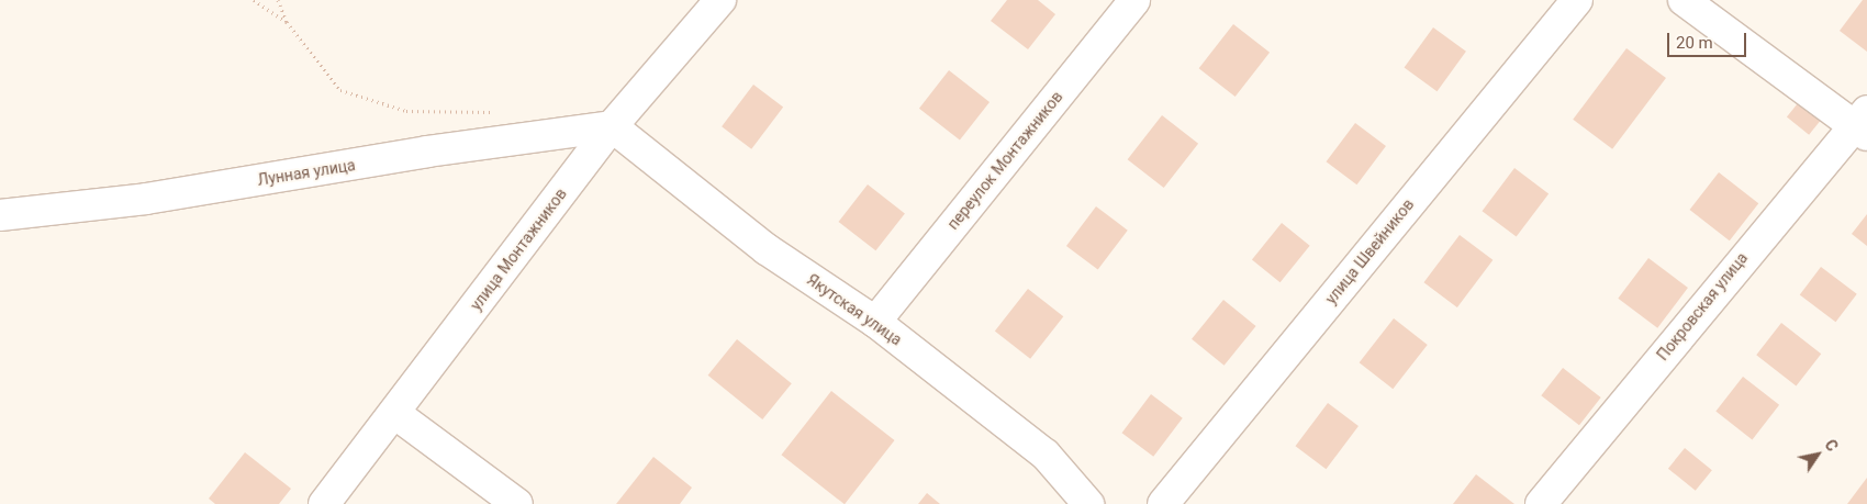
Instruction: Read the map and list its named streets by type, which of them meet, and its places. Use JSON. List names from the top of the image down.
{
  "streets": {
    "street": [
      "переулок Монтажников",
      "Лунная улица",
      "улица Монтажников",
      "улица Швейников",
      "Покровская улица",
      "Якутская улица"
    ]
  },
  "crossings": [
    ["переулок Монтажников", "Якутская улица"],
    ["Лунная улица", "улица Монтажников"],
    ["Лунная улица", "Якутская улица"],
    ["улица Монтажников", "Якутская улица"]
  ],
  "scale_bar": "20 m",
  "north": "top right"
}
